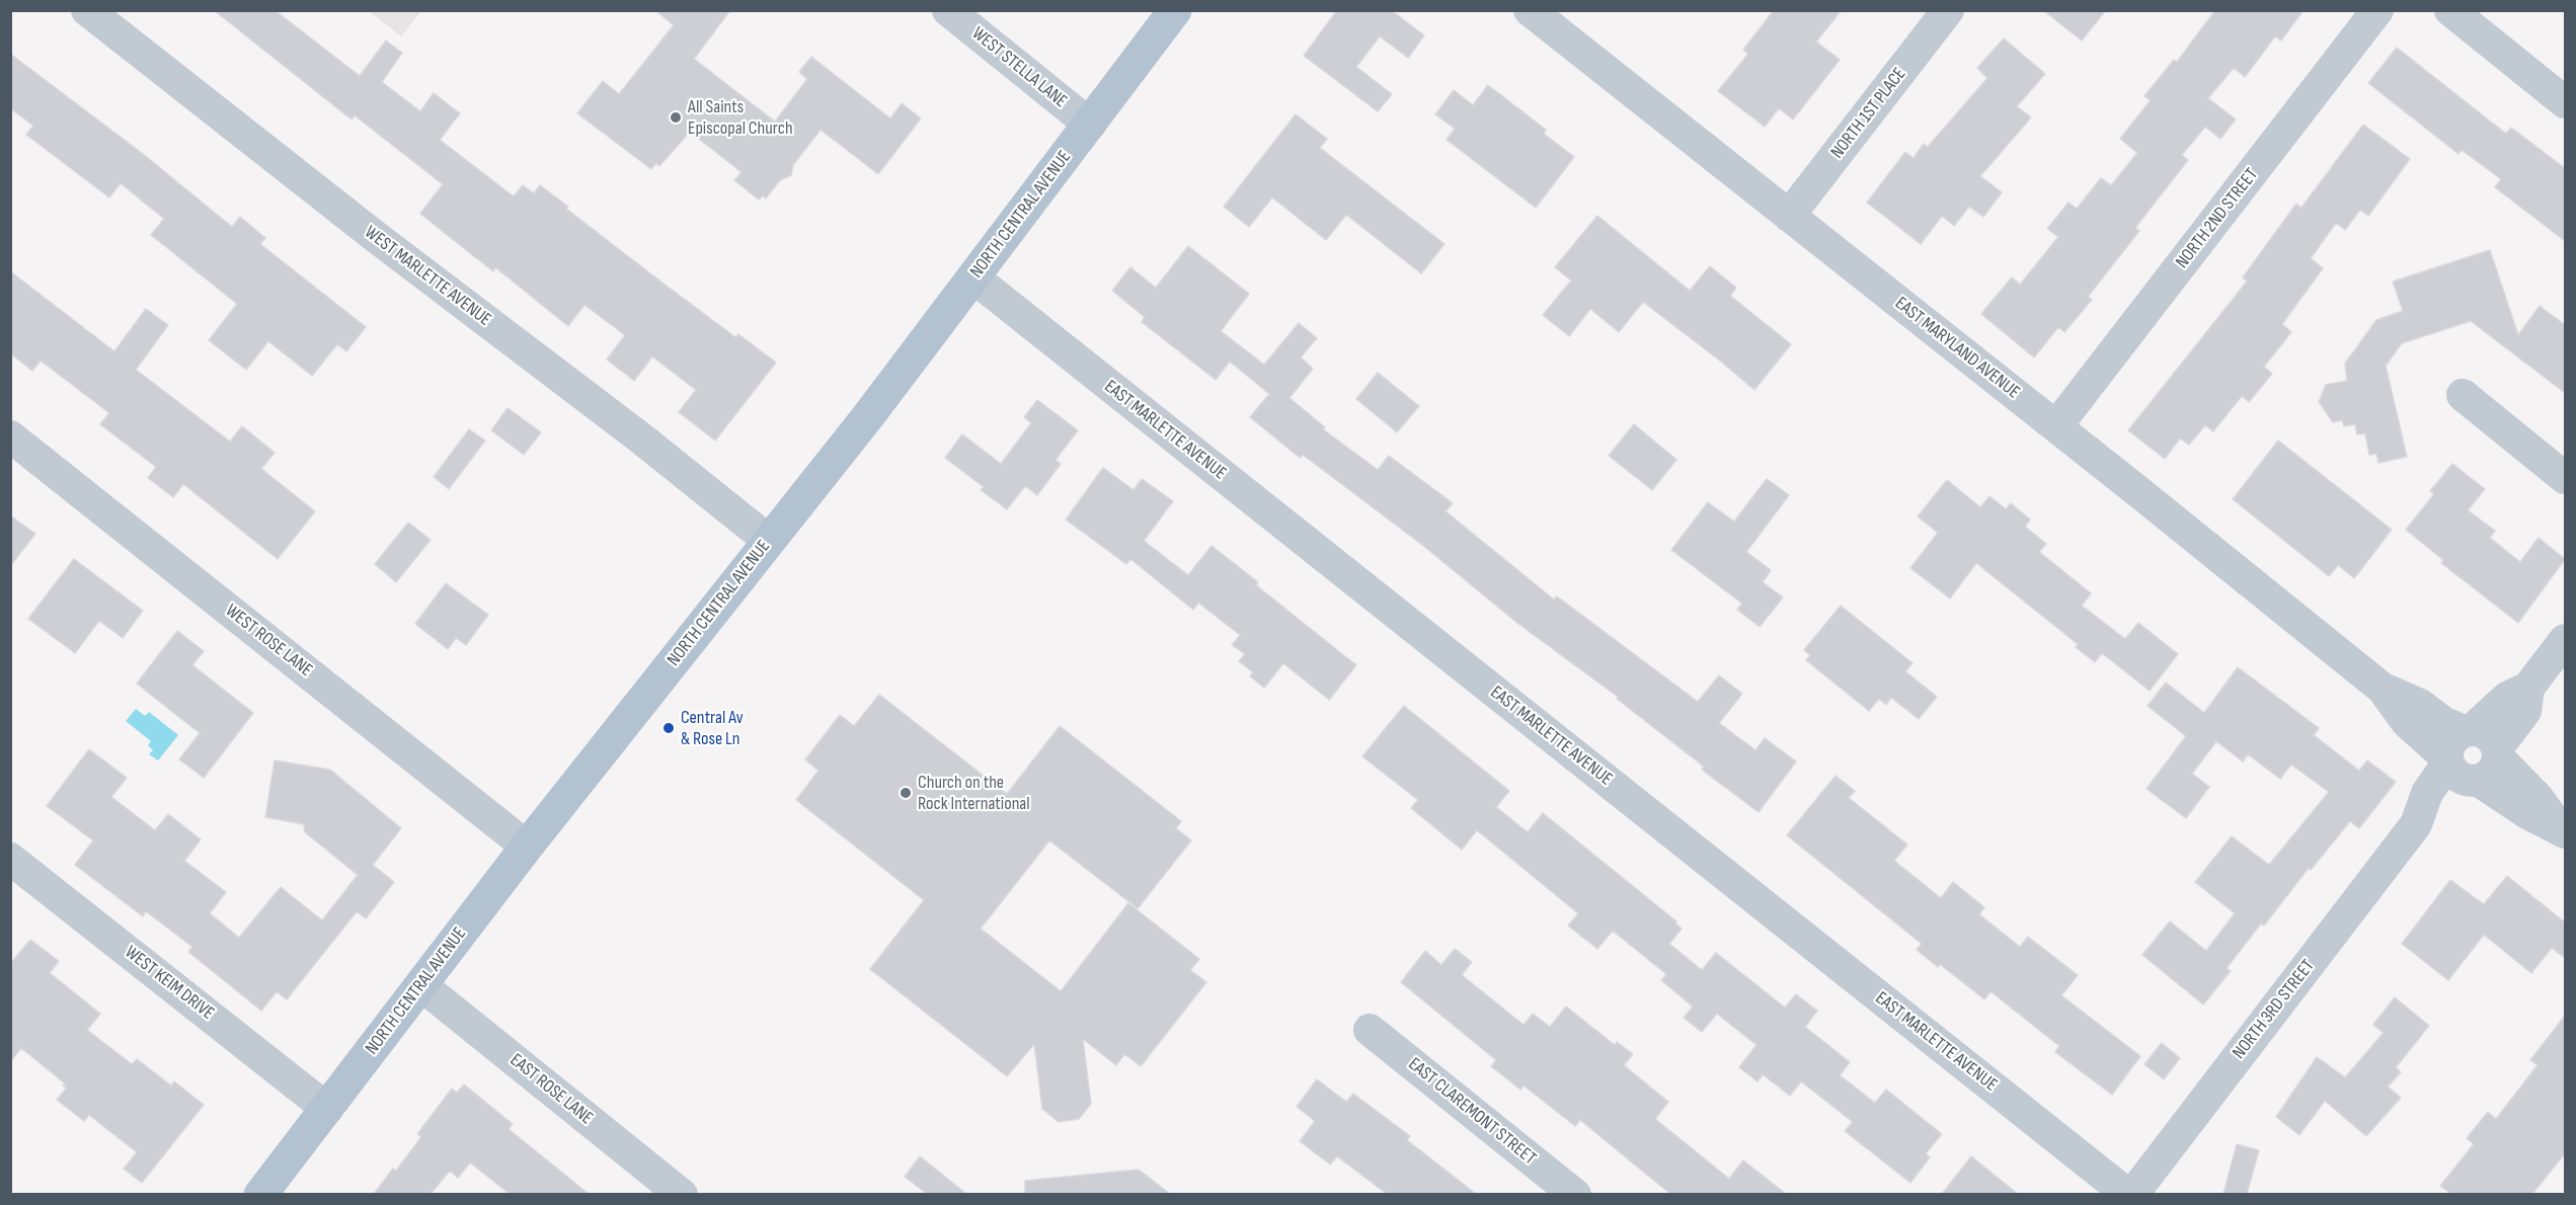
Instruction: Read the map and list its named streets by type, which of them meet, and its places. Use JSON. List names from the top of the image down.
{
  "streets": {
    "main road": ["NORTH CENTRAL AVENUE"],
    "street": [
      "WEST STELLA LANE",
      "NORTH 1ST PLACE",
      "NORTH 2ND STREET",
      "WEST MARLETTE AVENUE",
      "EAST MARYLAND AVENUE",
      "EAST MARLETTE AVENUE",
      "WEST ROSE LANE",
      "WEST KEIM DRIVE",
      "NORTH 3RD STREET",
      "EAST ROSE LANE",
      "EAST CLAREMONT STREET"
    ]
  },
  "crossings": [
    ["WEST STELLA LANE", "NORTH CENTRAL AVENUE"],
    ["NORTH 1ST PLACE", "EAST MARYLAND AVENUE"],
    ["NORTH CENTRAL AVENUE", "WEST MARLETTE AVENUE"],
    ["NORTH CENTRAL AVENUE", "EAST MARLETTE AVENUE"],
    ["NORTH CENTRAL AVENUE", "WEST ROSE LANE"],
    ["NORTH CENTRAL AVENUE", "WEST KEIM DRIVE"],
    ["NORTH CENTRAL AVENUE", "EAST ROSE LANE"],
    ["NORTH 2ND STREET", "EAST MARYLAND AVENUE"],
    ["EAST MARYLAND AVENUE", "NORTH 3RD STREET"],
    ["EAST MARLETTE AVENUE", "NORTH 3RD STREET"]
  ],
  "places": ["All Saints Episcopal Church", "Central Av & Rose Ln", "Church on the Rock International"]
}
